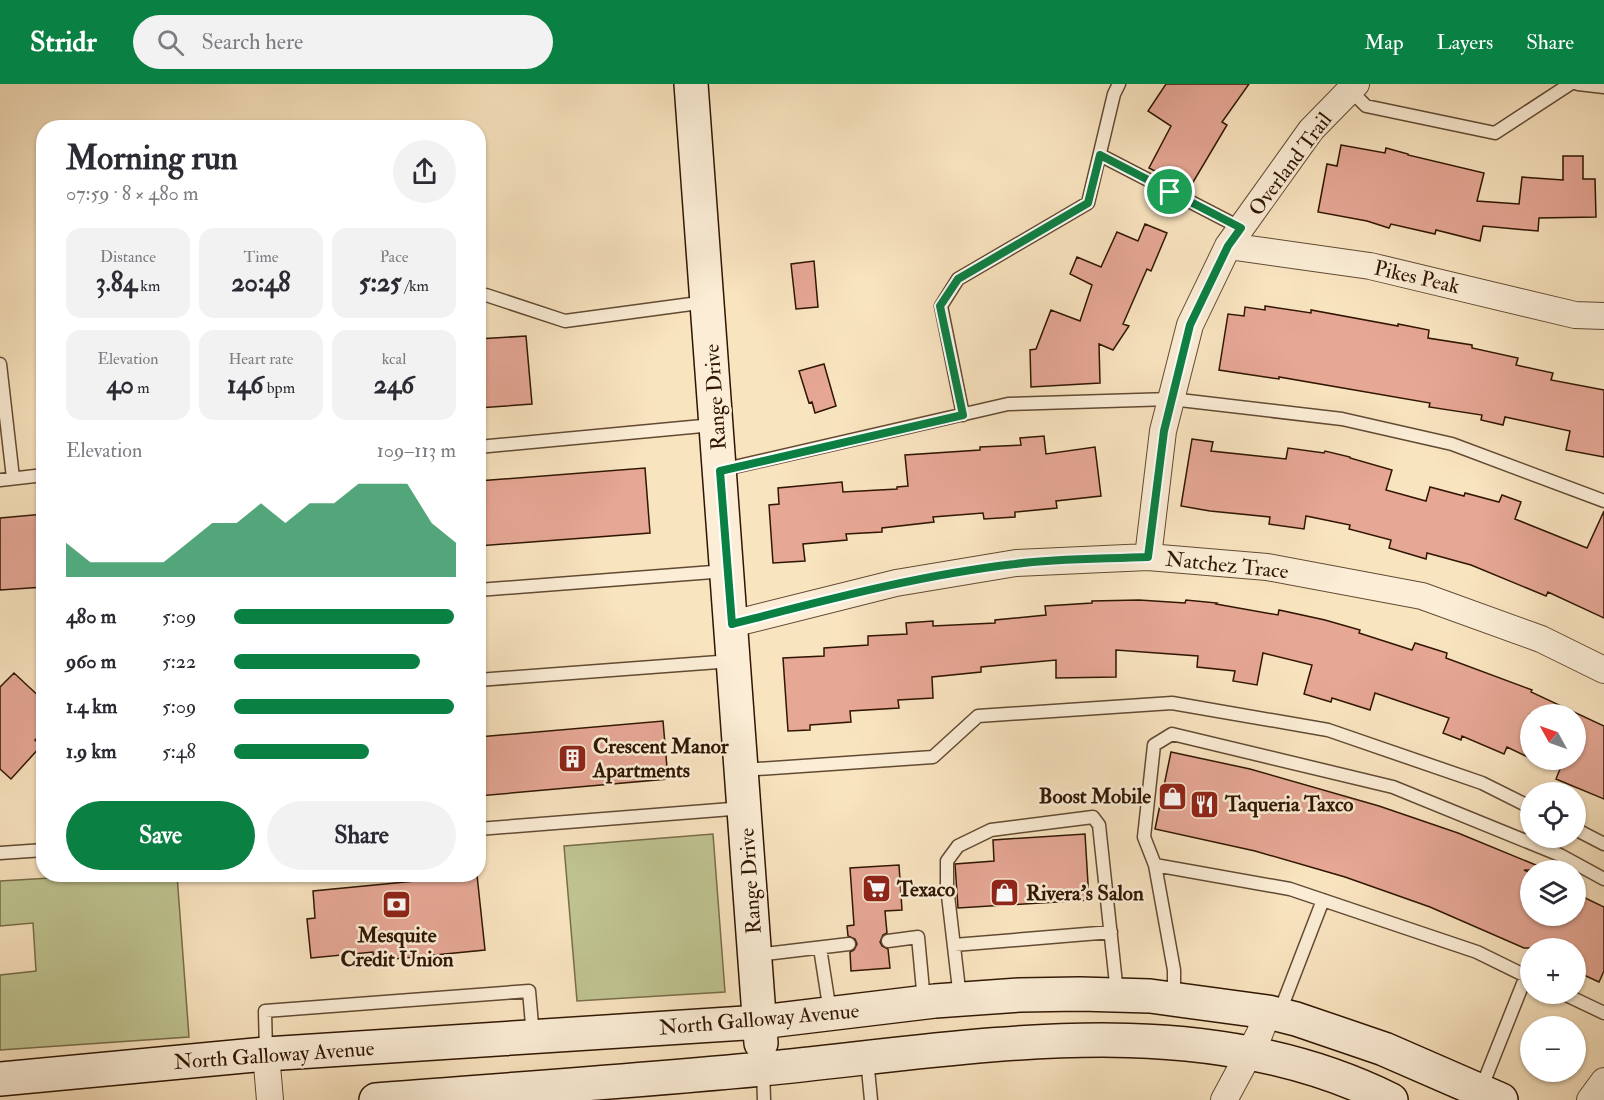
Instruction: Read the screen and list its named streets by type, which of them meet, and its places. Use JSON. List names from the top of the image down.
{
  "streets": {
    "main road": ["Range Drive", "North Galloway Avenue"],
    "street": ["Overland Trail", "Pikes Peak", "Natchez Trace"]
  },
  "crossings": [
    ["Overland Trail", "Pikes Peak"],
    ["Overland Trail", "Natchez Trace"],
    ["Range Drive", "Natchez Trace"],
    ["Range Drive", "North Galloway Avenue"]
  ],
  "places": {
    "building": ["Crescent Manor Apartments"],
    "shop": ["Boost Mobile", "Rivera's Salon"],
    "restaurant": ["Taqueria Taxco"],
    "supermarket": ["Texaco"],
    "bank": ["Mesquite Credit Union"]
  },
  "north": "top left",
  "page": {
    "header": "Stridr",
    "search": "Search here",
    "nav": ["Map", "Layers", "Share"],
    "heading": ["Morning run", "07:59 · 8 × 480 m"],
    "stats": [
      ["Distance", "3.84 km"],
      ["Time", "20:48"],
      ["Pace", "5:25 /km"],
      ["Elevation", "40 m"],
      ["Heart rate", "146 bpm"],
      ["kcal", "246"]
    ],
    "chart": ["Elevation", "109–113 m"],
    "list": [
      {
        "name": "480 m",
        "note": "5:09"
      },
      {
        "name": "960 m",
        "note": "5:22"
      },
      {
        "name": "1.4 km",
        "note": "5:09"
      },
      {
        "name": "1.9 km",
        "note": "5:48"
      }
    ],
    "map_buttons": ["+", "−"],
    "buttons": ["Save", "Share"]
  }
}
